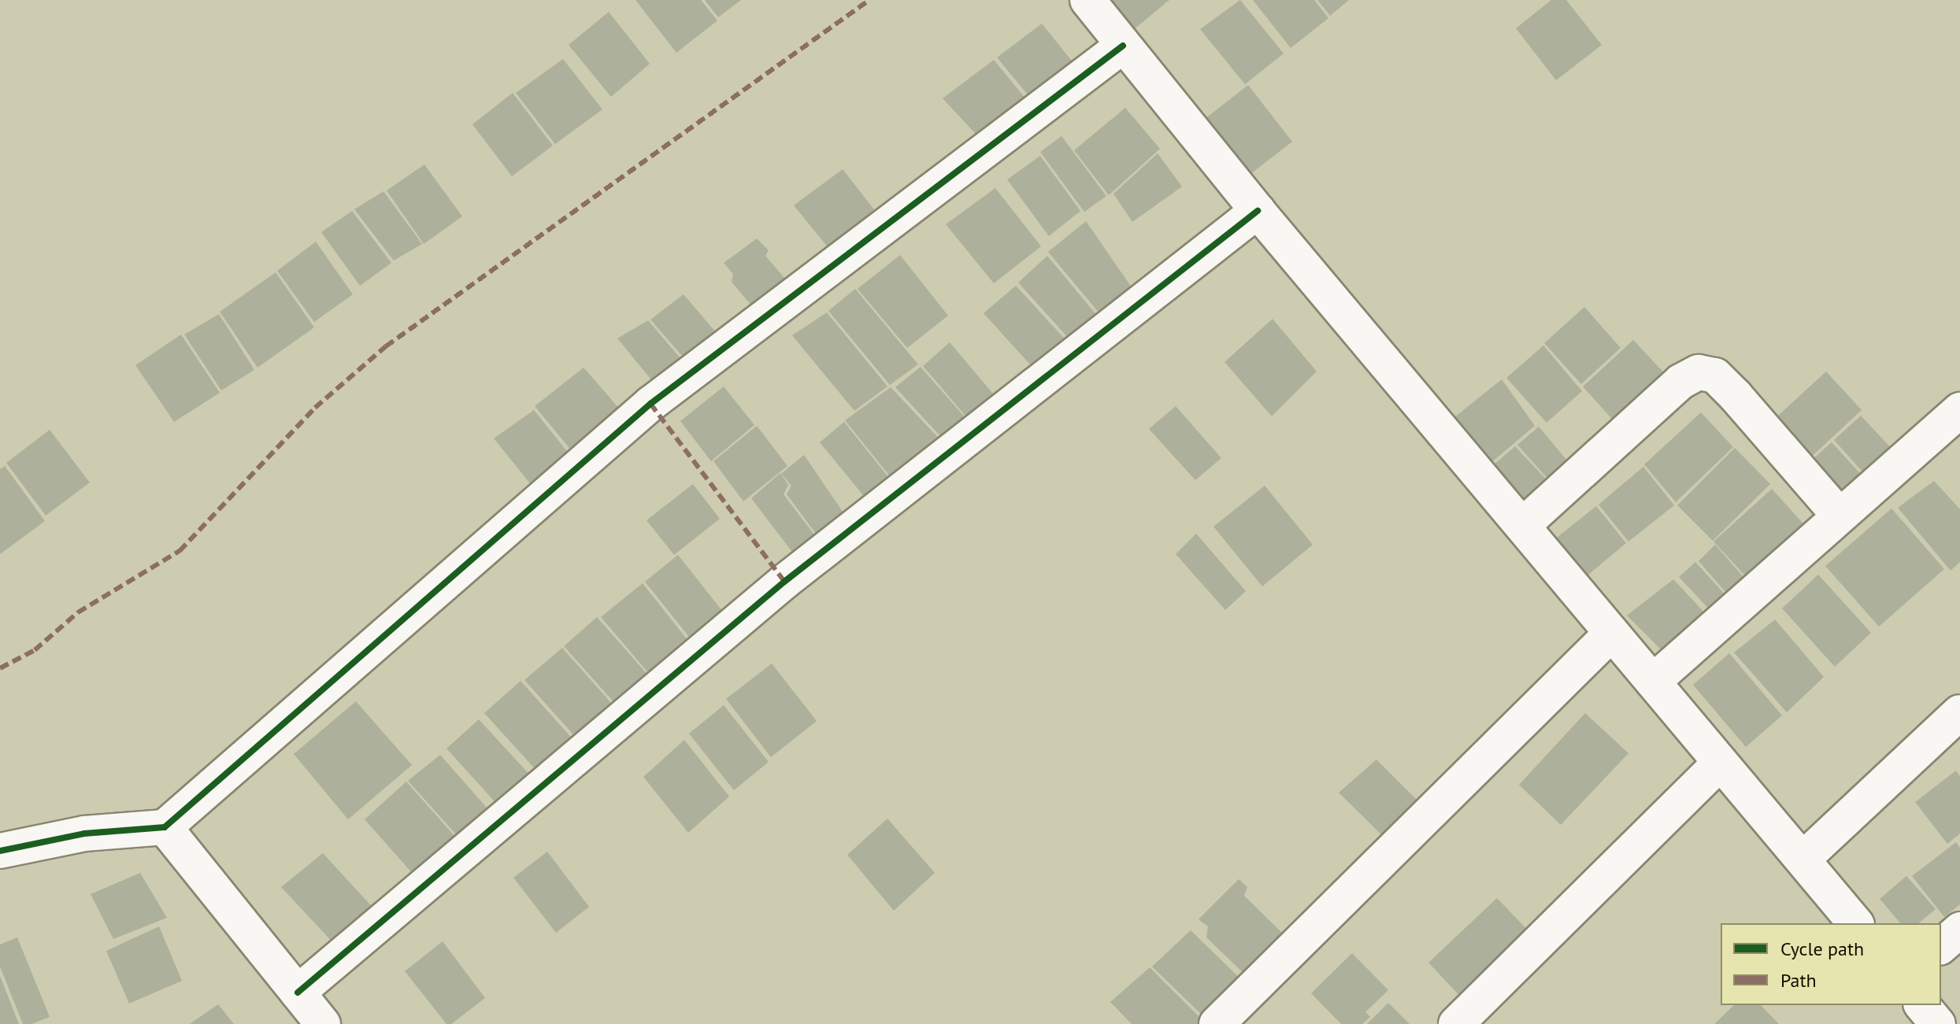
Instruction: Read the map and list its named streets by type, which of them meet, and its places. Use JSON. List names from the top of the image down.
{
  "legend": ["Cycle path", "Path"]
}
